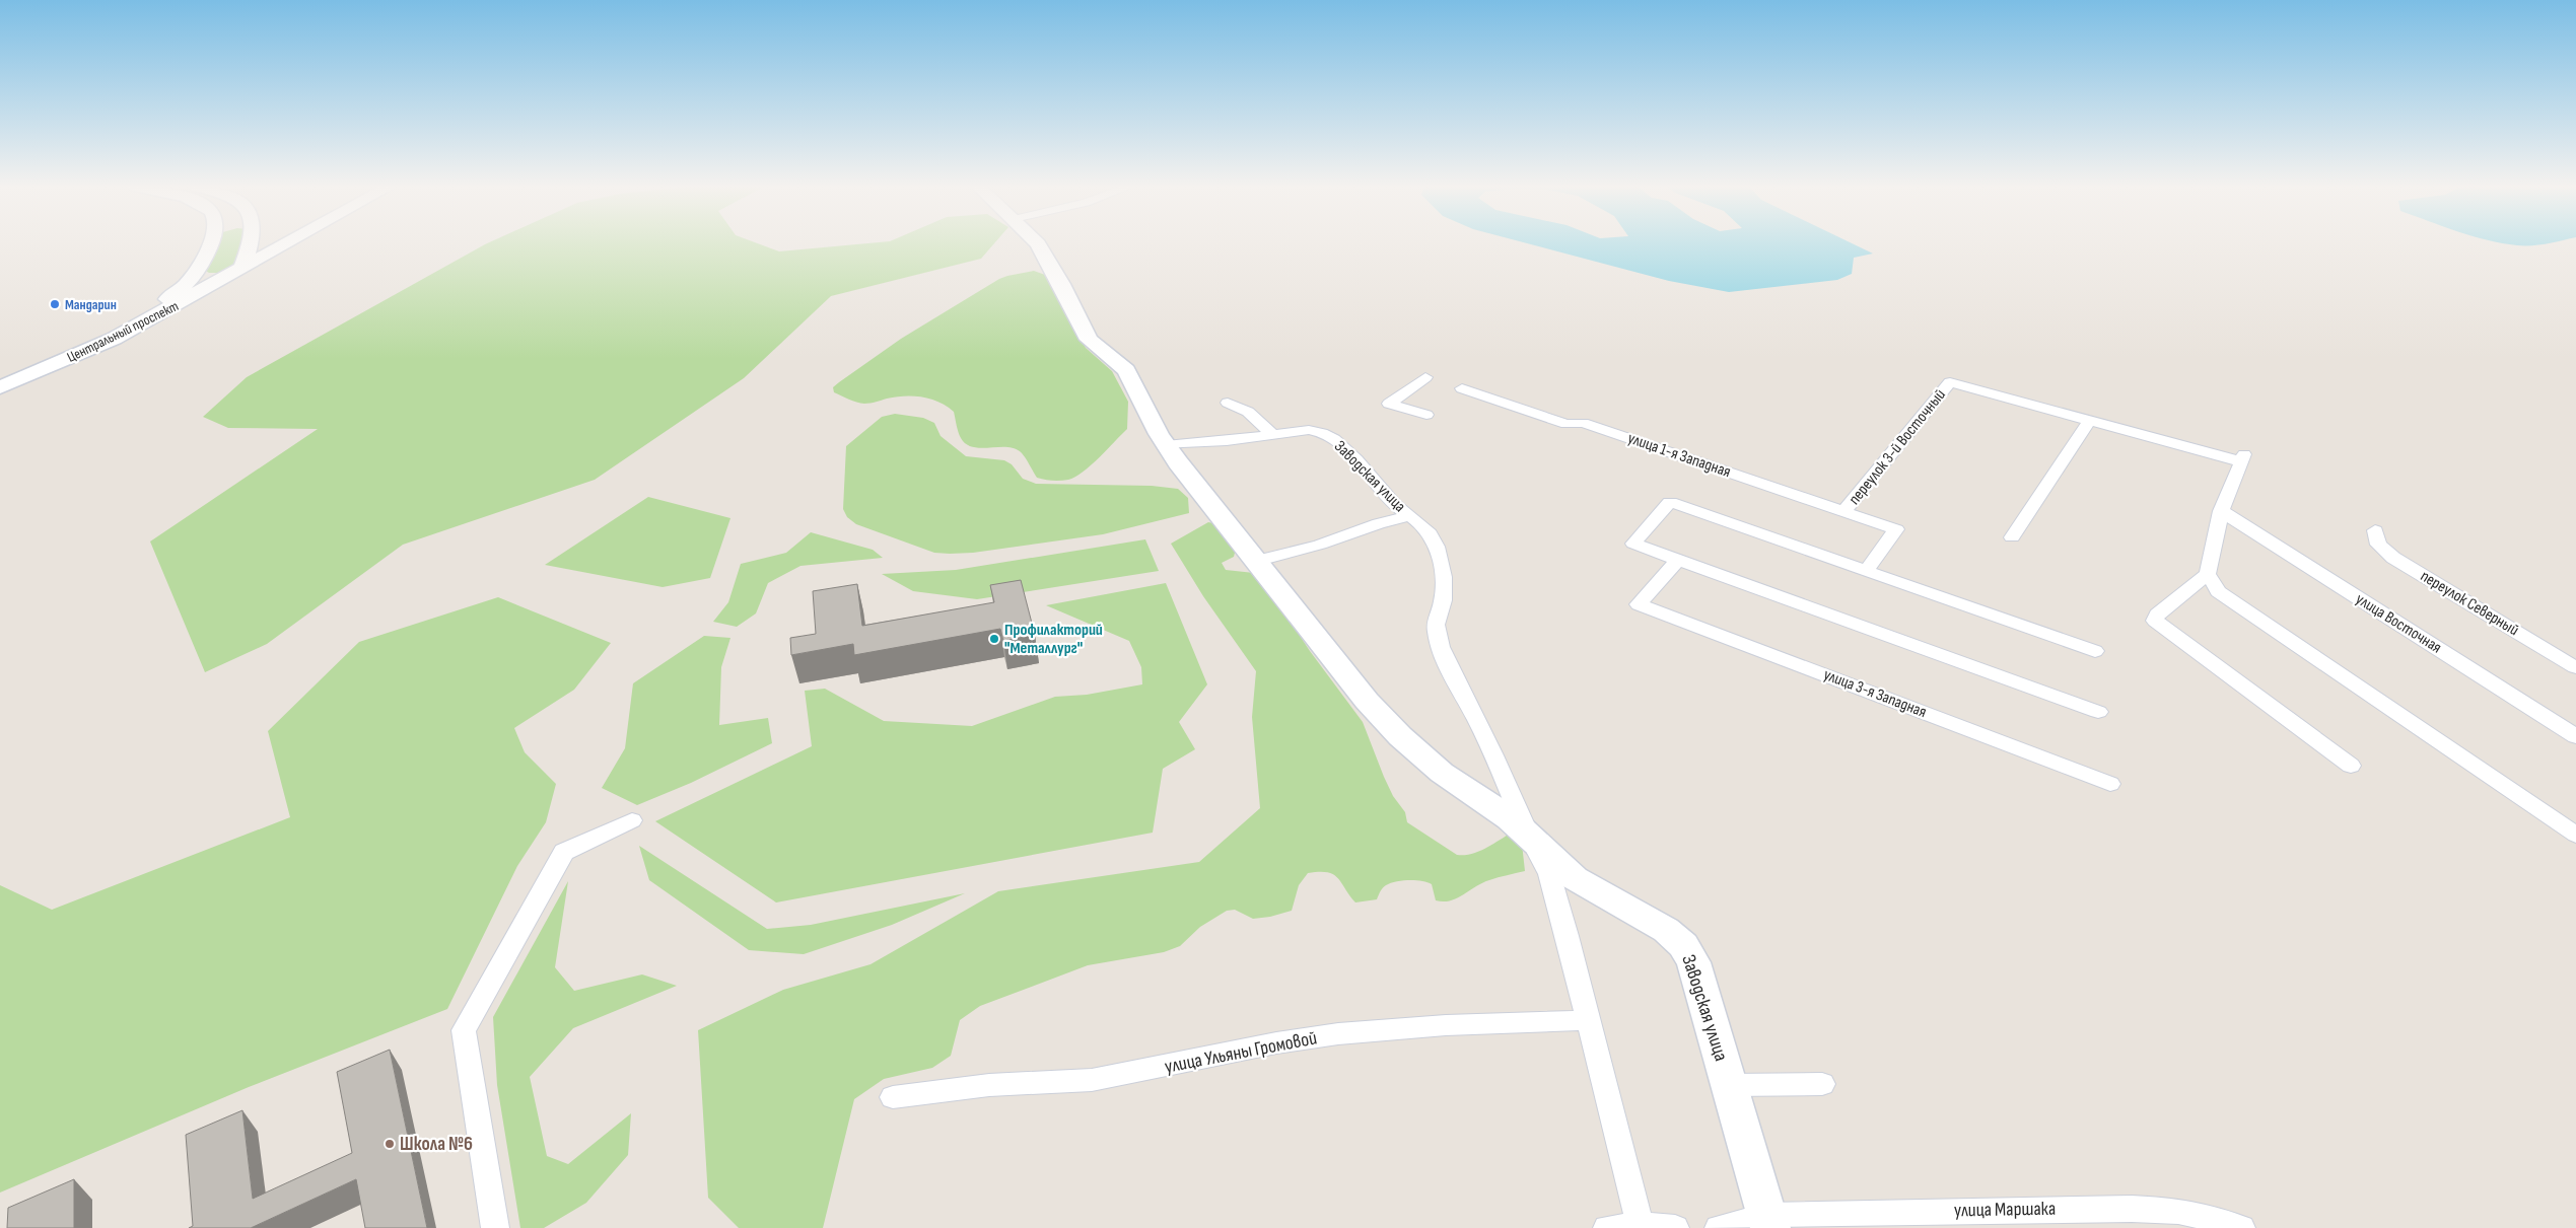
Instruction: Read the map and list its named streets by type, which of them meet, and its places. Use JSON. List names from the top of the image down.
{
  "streets": {
    "street": [
      "Центральный проспект",
      "переулок 3-й Восточный",
      "улица 1-я Западная",
      "Заводская улица",
      "переулок Северный",
      "улица Восточная",
      "улица 3-я Западная",
      "улица Ульяны Громовой",
      "улица Маршака"
    ]
  },
  "crossings": [
    ["переулок 3-й Восточный", "улица 1-я Западная"],
    ["Заводская улица", "улица Маршака"]
  ],
  "places": ["Мандарин", "Профилакторий \"Металлург\"", "Школа №6"]
}
